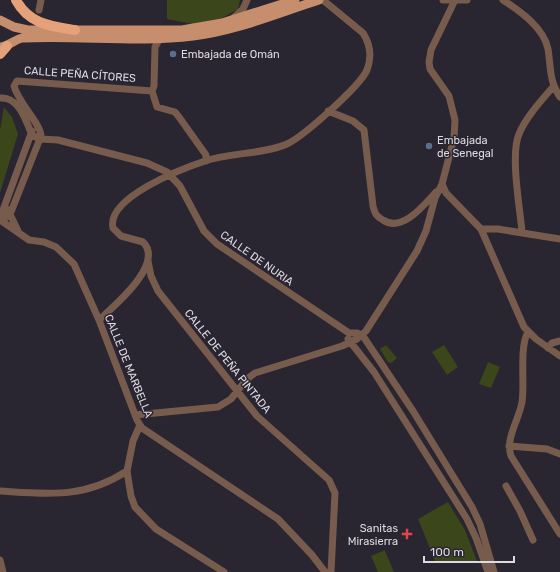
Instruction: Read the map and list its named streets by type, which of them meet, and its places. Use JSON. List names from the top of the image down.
{
  "streets": {
    "street": [
      "CALLE PEÑA CÍTORES",
      "CALLE DE NURIA",
      "CALLE DE PEÑA PINTADA",
      "CALLE DE MARBELLA"
    ]
  },
  "crossings": [
    ["CALLE DE NURIA", "CALLE DE PEÑA PINTADA"]
  ],
  "places": {
    "other": ["Embajada de Omán", "Embajada de Senegal"],
    "health": ["Sanitas Mirasierra"]
  },
  "scale_bar": "100 m"
}
